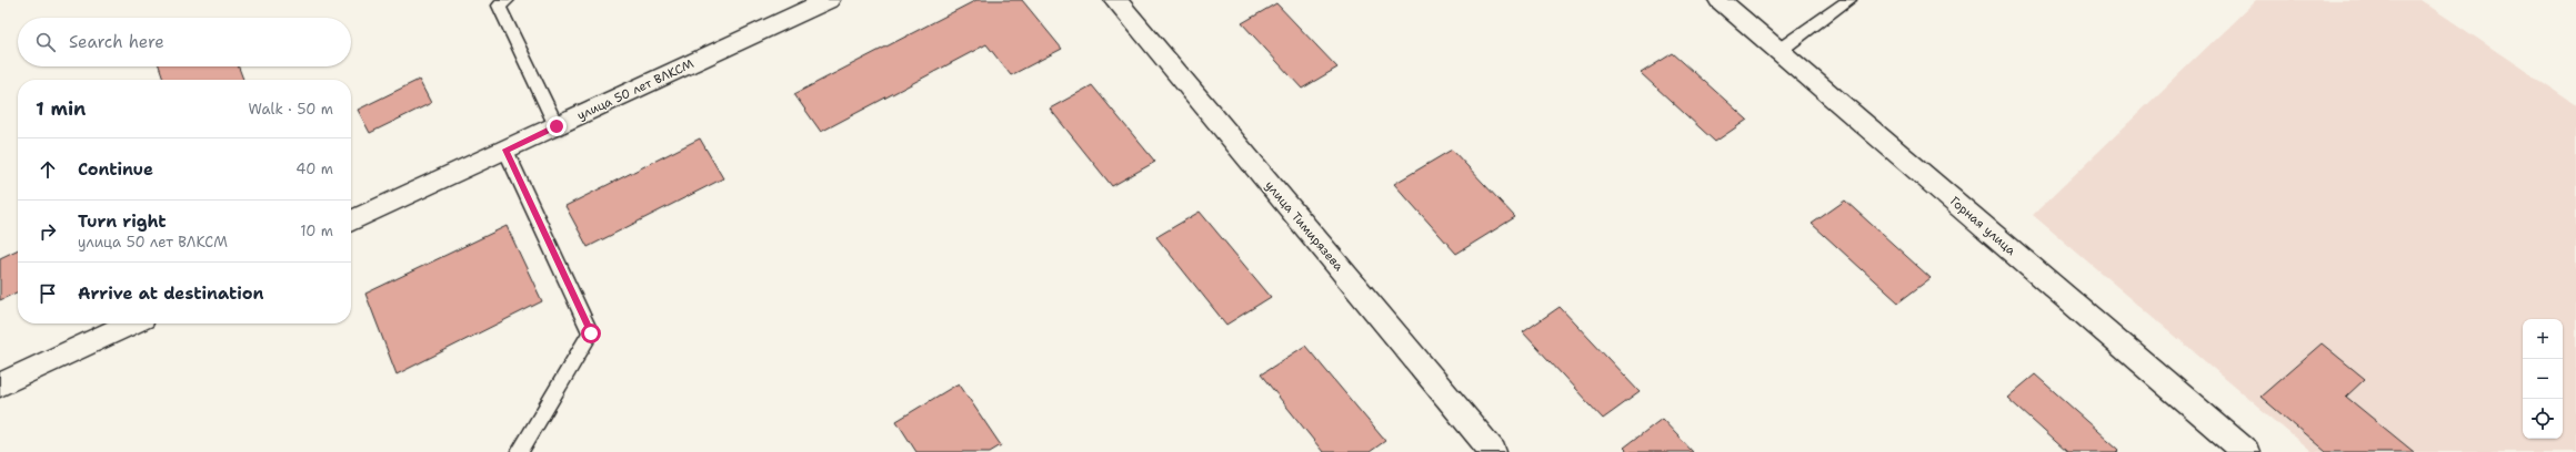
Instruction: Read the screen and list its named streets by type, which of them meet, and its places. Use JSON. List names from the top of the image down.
{
  "streets": {
    "street": ["улица 50 лет ВЛКСМ", "улица Тимирязева", "Горная улица"]
  },
  "page": {
    "search": "Search here",
    "heading": ["1 min", "Walk · 50 m"],
    "list": [
      ["Continue", "40 m"],
      ["Turn right", "улица 50 лет ВЛКСМ", "10 m"],
      "Arrive at destination"
    ],
    "map_buttons": ["+", "−"]
  }
}
